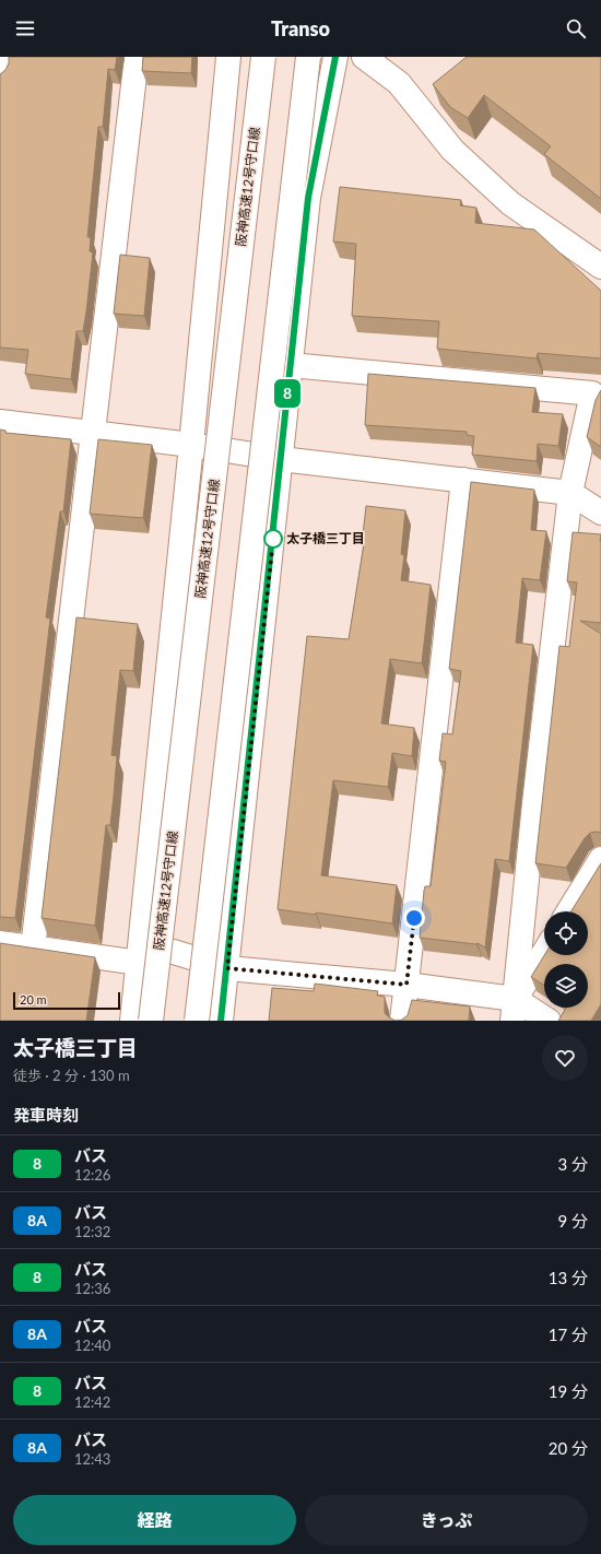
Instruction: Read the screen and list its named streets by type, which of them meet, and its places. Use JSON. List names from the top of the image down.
{
  "streets": {
    "main road": ["阪神高速12号守口線"]
  },
  "places": ["太子橋三丁目"],
  "lines": ["bus line 8"],
  "scale_bar": "20 m",
  "page": {
    "header": "Transo",
    "on_map": "8",
    "scale": "20 m",
    "heading": [
      ["太子橋三丁目", "徒歩 · 2 分 · 130 m"],
      "発車時刻"
    ],
    "list": [
      {
        "mark": "8",
        "name": "バス",
        "note": "12:26",
        "value": "3 分"
      },
      {
        "mark": "8A",
        "name": "バス",
        "note": "12:32",
        "value": "9 分"
      },
      {
        "mark": "8",
        "name": "バス",
        "note": "12:36",
        "value": "13 分"
      },
      {
        "mark": "8A",
        "name": "バス",
        "note": "12:40",
        "value": "17 分"
      },
      {
        "mark": "8",
        "name": "バス",
        "note": "12:42",
        "value": "19 分"
      },
      {
        "mark": "8A",
        "name": "バス",
        "note": "12:43",
        "value": "20 分"
      }
    ],
    "buttons": ["経路", "きっぷ"]
  }
}
